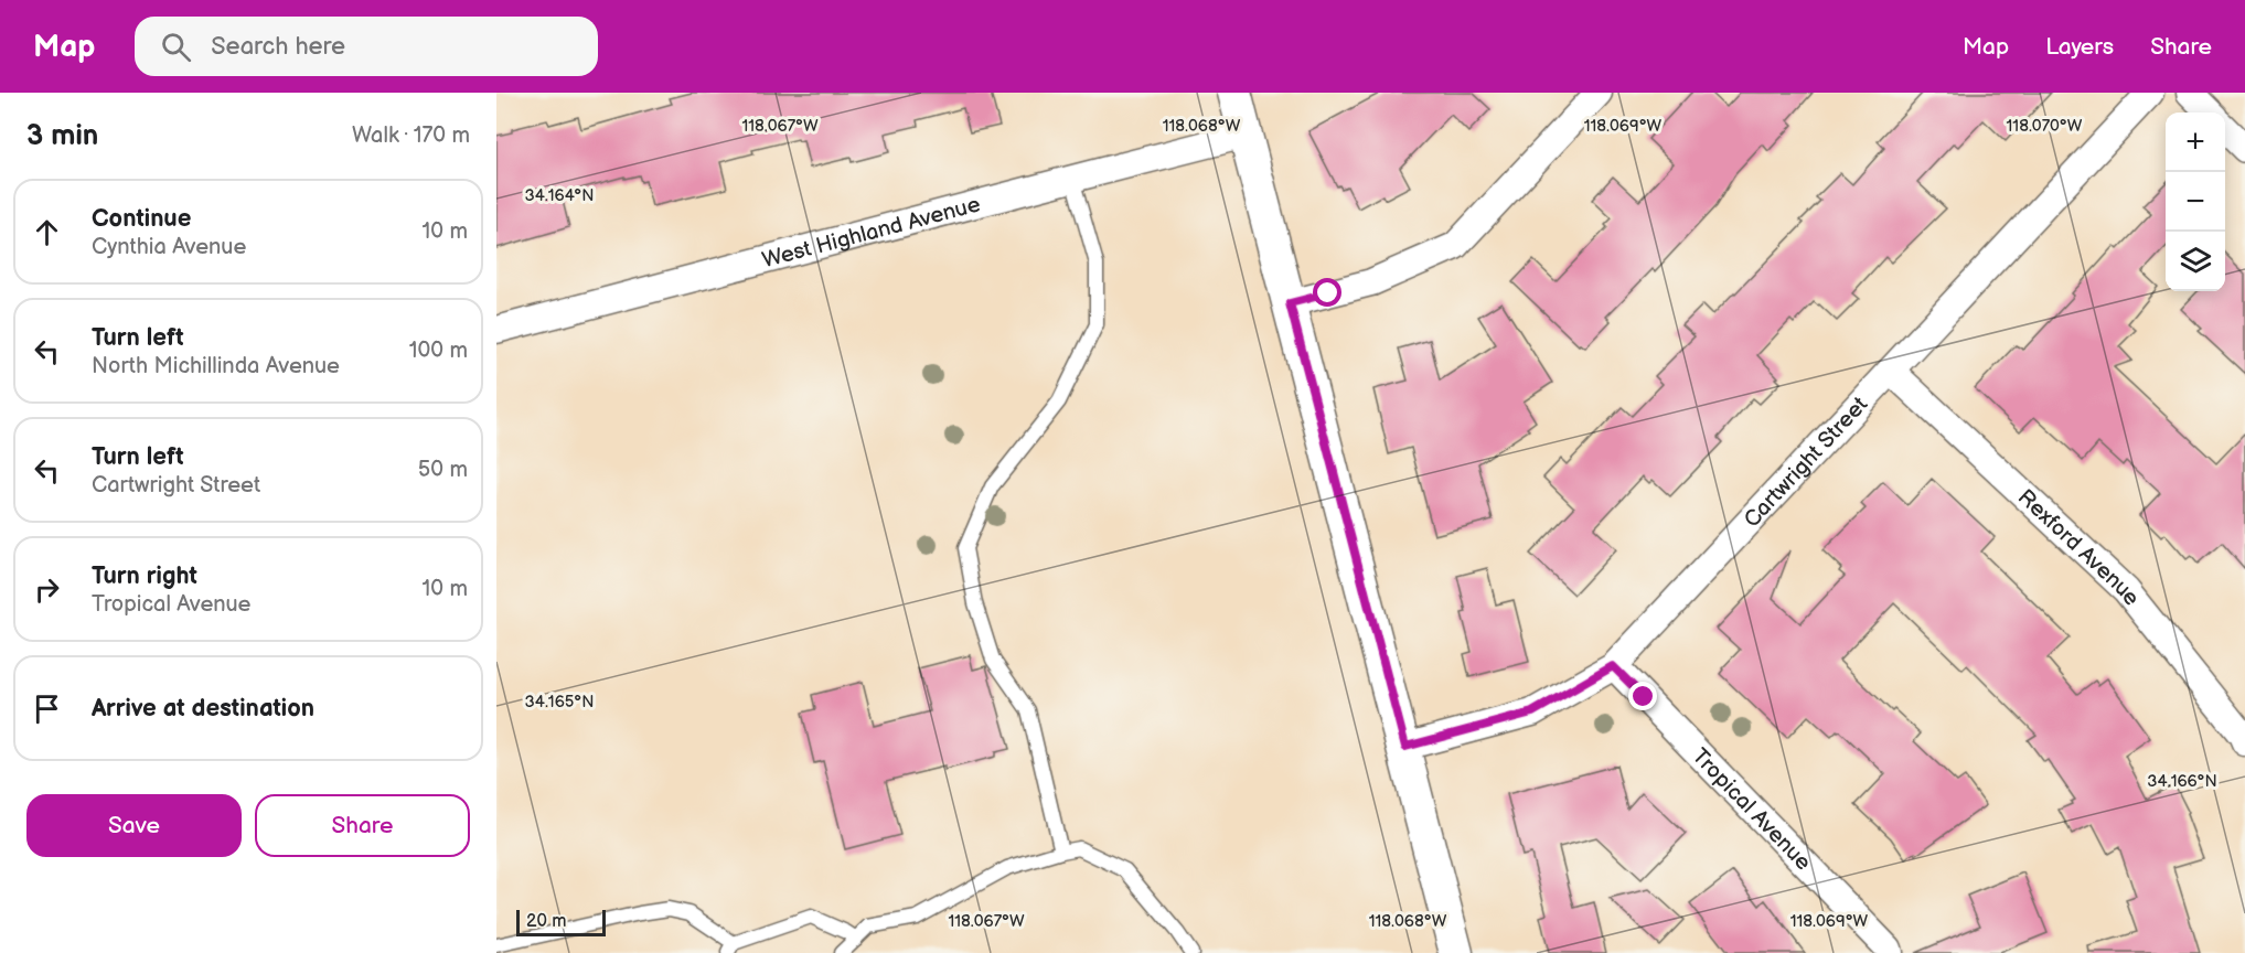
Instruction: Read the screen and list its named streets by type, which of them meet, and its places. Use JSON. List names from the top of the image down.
{
  "streets": {
    "street": [
      "West Highland Avenue",
      "Cartwright Street",
      "Rexford Avenue",
      "Tropical Avenue"
    ]
  },
  "crossings": [
    ["Cartwright Street", "Rexford Avenue"],
    ["Cartwright Street", "Tropical Avenue"]
  ],
  "scale_bar": "20 m",
  "page": {
    "header": "Map",
    "search": "Search here",
    "nav": ["Map", "Layers", "Share"],
    "heading": ["3 min", "Walk · 170 m"],
    "map_buttons": ["+", "−"],
    "list": [
      ["Continue", "Cynthia Avenue", "10 m"],
      ["Turn left", "North Michillinda Avenue", "100 m"],
      ["Turn left", "Cartwright Street", "50 m"],
      ["Turn right", "Tropical Avenue", "10 m"],
      "Arrive at destination"
    ],
    "buttons": ["Save", "Share"],
    "scale": "20 m"
  },
  "coordinates": [
    "118.067°W",
    "118.068°W",
    "118.069°W",
    "118.070°W",
    "34.164°N",
    "34.165°N",
    "34.166°N"
  ]
}
